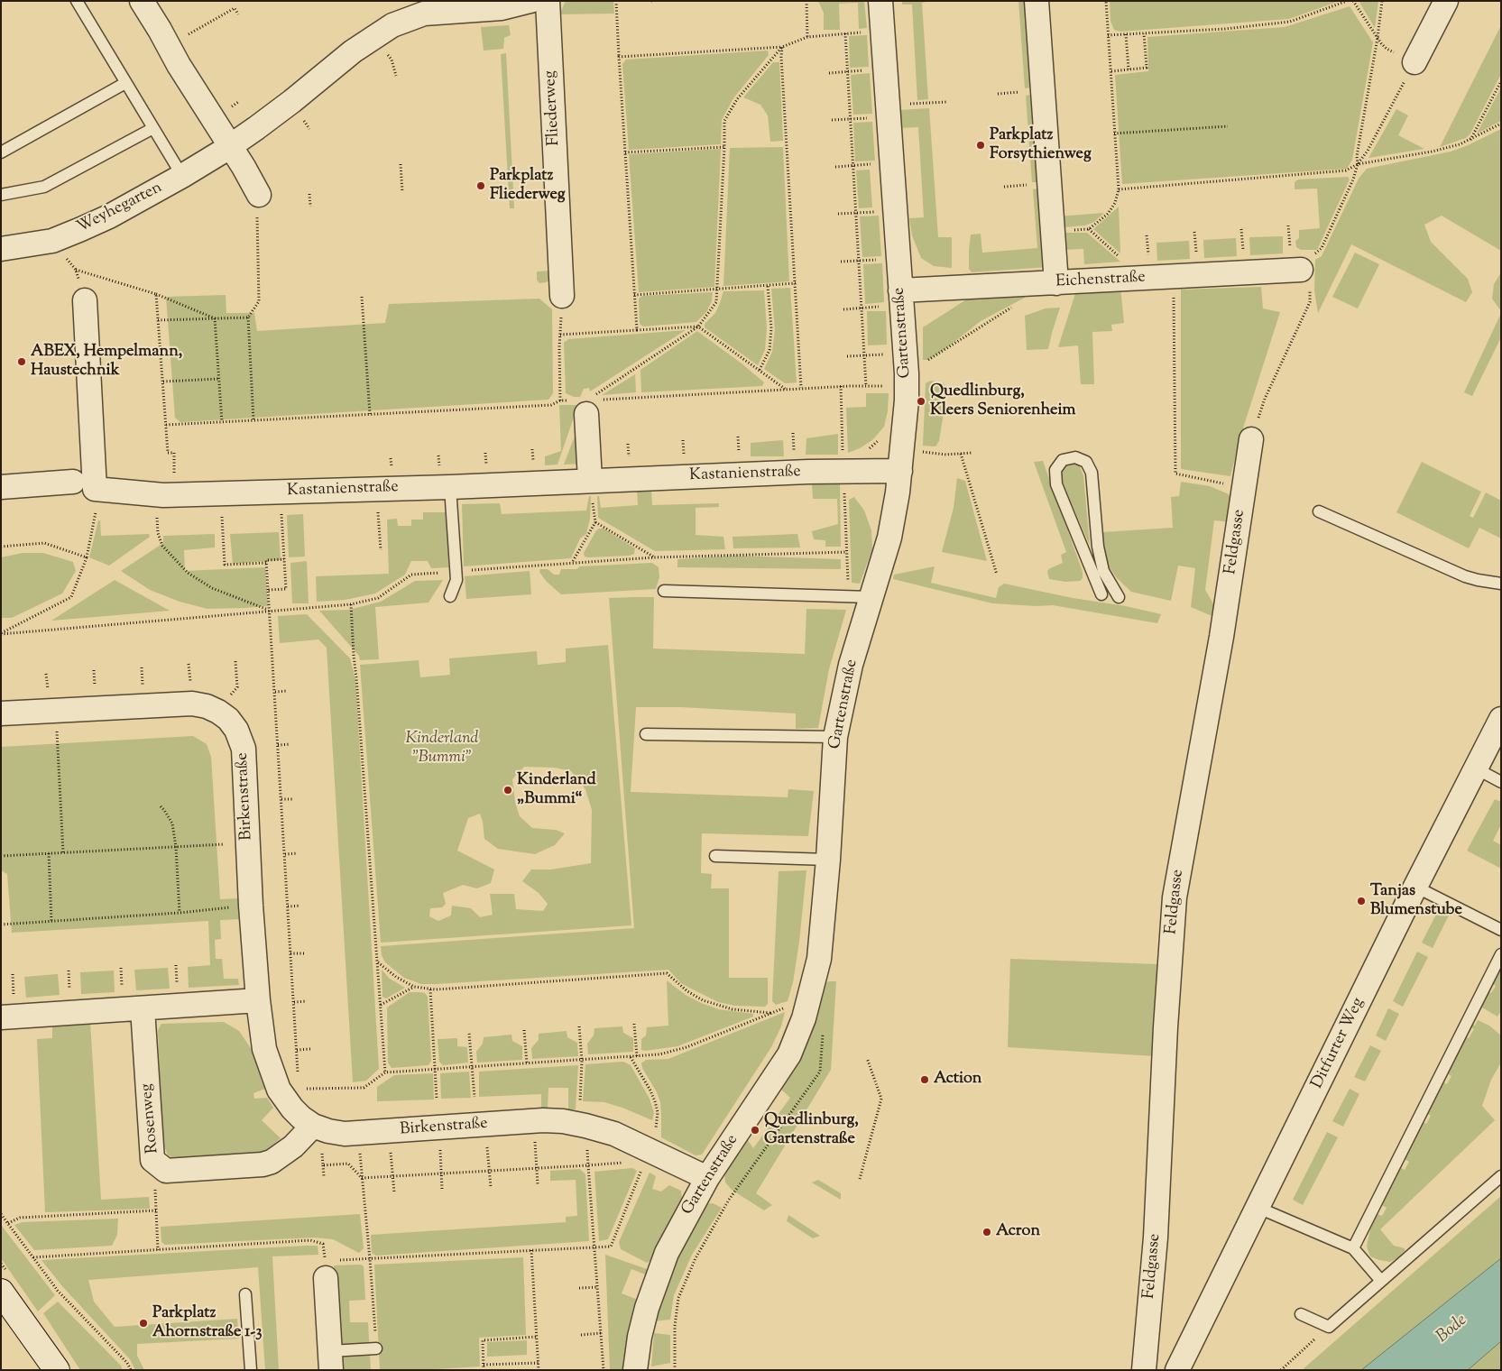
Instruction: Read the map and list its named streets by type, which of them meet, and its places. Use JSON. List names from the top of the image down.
{
  "streets": {
    "street": [
      "Fliederweg",
      "Weyhegarten",
      "Eichenstraße",
      "Gartenstraße",
      "Kastanienstraße",
      "Feldgasse",
      "Birkenstraße",
      "Ditfurter Weg",
      "Rosenweg"
    ]
  },
  "crossings": [
    ["Eichenstraße", "Gartenstraße"],
    ["Gartenstraße", "Kastanienstraße"],
    ["Gartenstraße", "Birkenstraße"],
    ["Birkenstraße", "Rosenweg"]
  ],
  "water": ["Bode"],
  "parks": ["Kinderland \"Bummi\""],
  "places": [
    "Parkplatz Forsythienweg",
    "Parkplatz Fliederweg",
    "ABEX, Hempelmann, Haustechnik",
    "Quedlinburg, Kleers Seniorenheim",
    "Kinderland „Bummi“",
    "Tanjas Blumenstube",
    "Action",
    "Quedlinburg, Gartenstraße",
    "Acron",
    "Parkplatz Ahornstraße 1-3"
  ]
}
